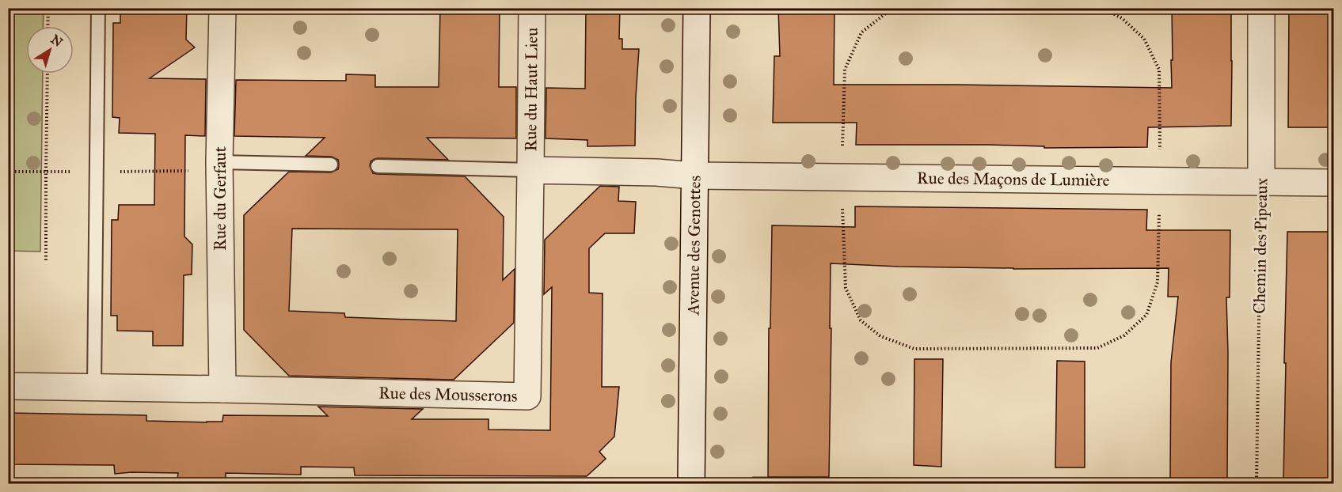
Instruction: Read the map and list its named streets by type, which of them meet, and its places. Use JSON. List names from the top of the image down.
{
  "streets": {
    "street": [
      "Rue du Haut Lieu",
      "Rue des Maçons de Lumière",
      "Rue du Gerfaut",
      "Avenue des Genottes",
      "Chemin des Pipeaux",
      "Rue des Mousserons"
    ]
  },
  "crossings": [
    ["Rue du Haut Lieu", "Rue des Mousserons"],
    ["Rue des Maçons de Lumière", "Avenue des Genottes"],
    ["Rue des Maçons de Lumière", "Chemin des Pipeaux"],
    ["Rue du Gerfaut", "Rue des Mousserons"]
  ],
  "north": "top right"
}
